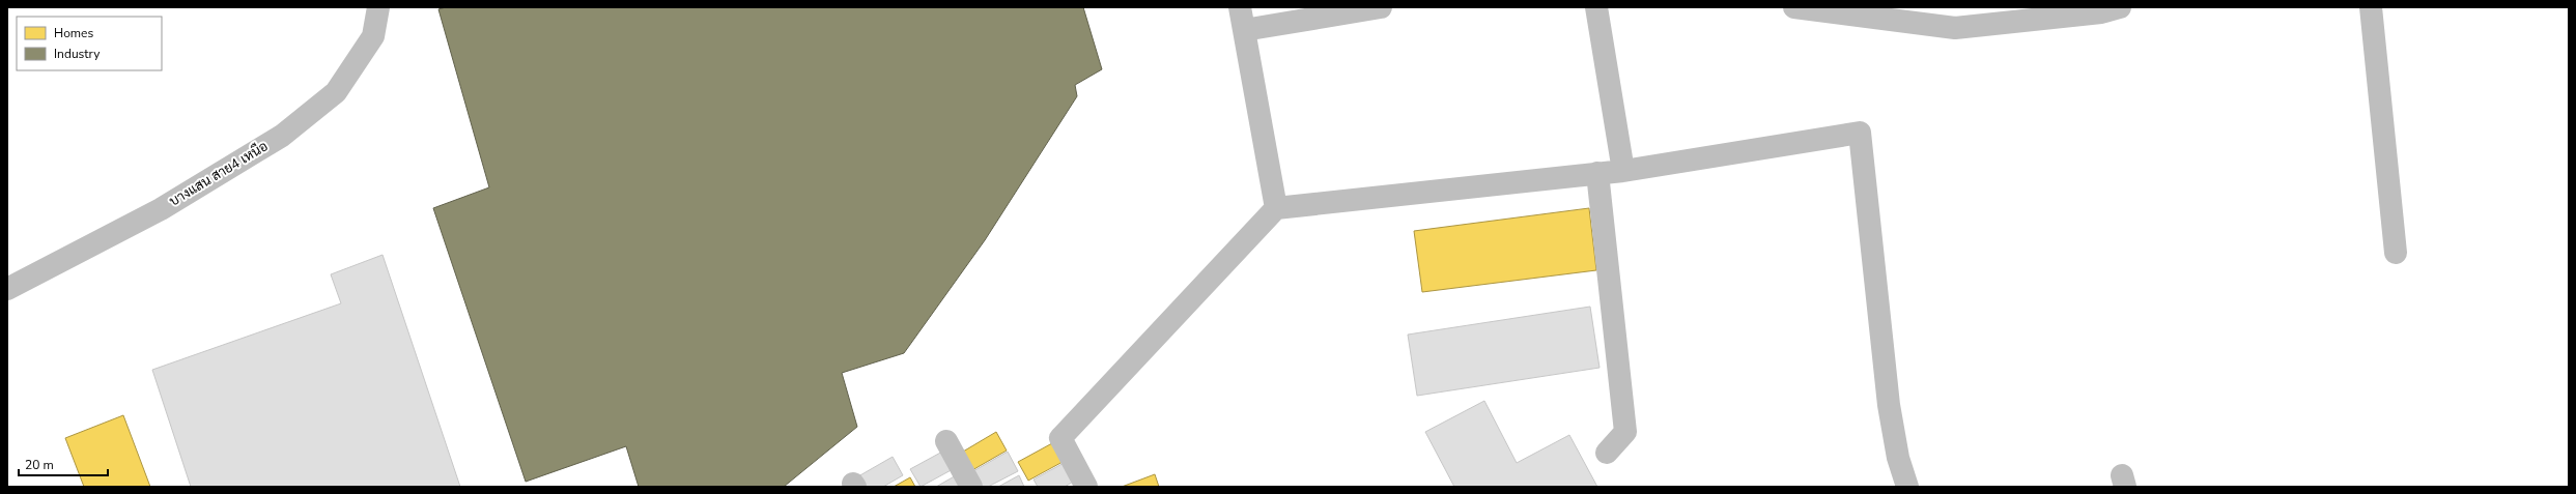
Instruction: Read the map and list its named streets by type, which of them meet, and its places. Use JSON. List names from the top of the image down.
{
  "streets": {
    "street": ["บางแสน สาย4 เหนือ"]
  },
  "legend": ["Homes", "Industry"],
  "scale_bar": "20 m"
}
